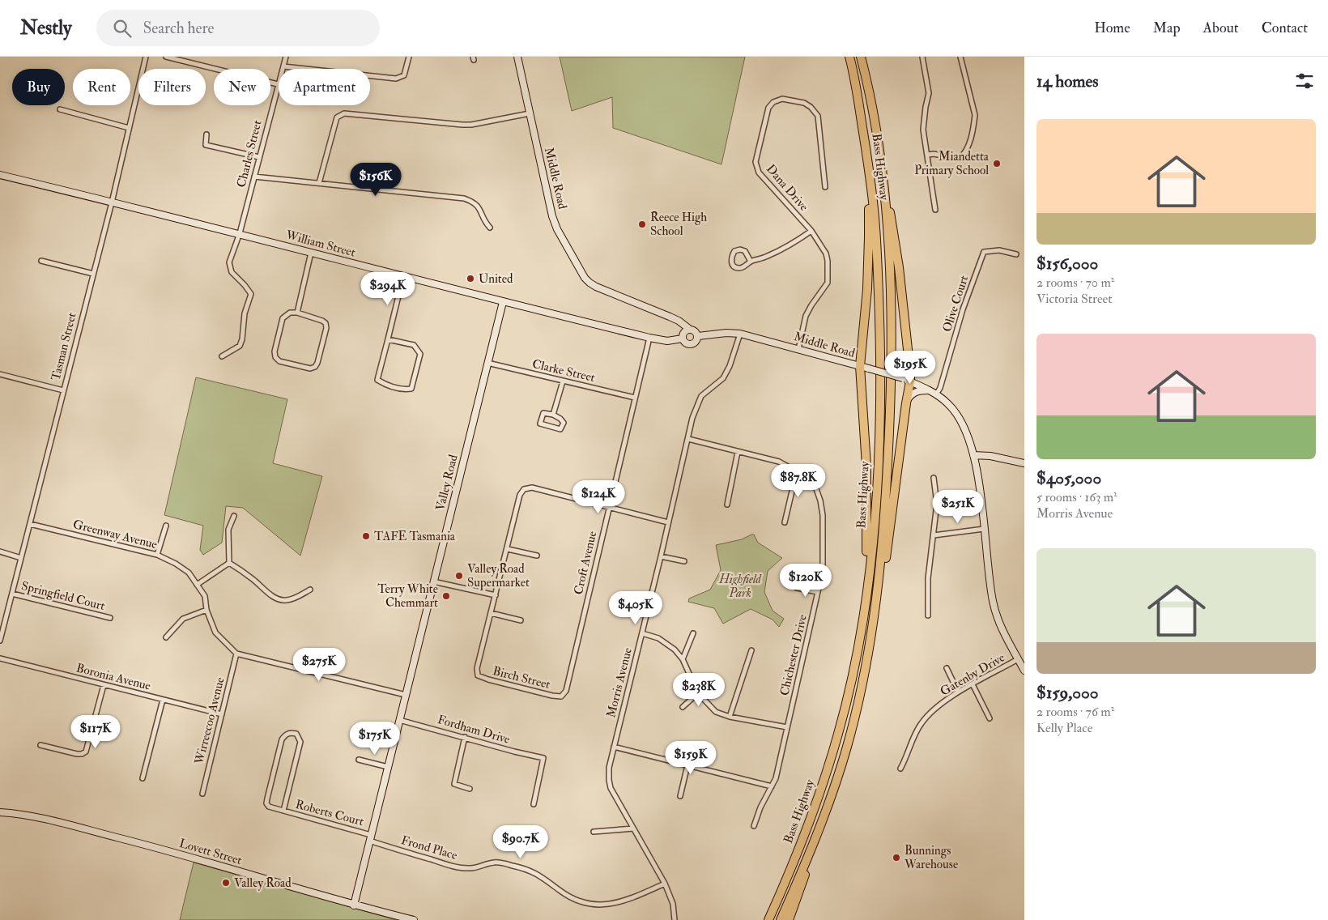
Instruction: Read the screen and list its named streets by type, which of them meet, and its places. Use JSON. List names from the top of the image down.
{
  "streets": {
    "highway": ["Bass Highway"],
    "street": [
      "Charles Street",
      "Middle Road",
      "Dana Drive",
      "William Street",
      "Olive Court",
      "Tasman Street",
      "Clarke Street",
      "Valley Road",
      "Greenway Avenue",
      "Croft Avenue",
      "Springfield Court",
      "Chichester Drive",
      "Gatenby Drive",
      "Boronia Avenue",
      "Birch Street",
      "Morris Avenue",
      "Wirreecoo Avenue",
      "Fordham Drive",
      "Roberts Court",
      "Frond Place",
      "Lovett Street"
    ]
  },
  "crossings": [
    ["Charles Street", "William Street"],
    ["Middle Road", "Dana Drive"],
    ["Middle Road", "William Street"],
    ["Middle Road", "Olive Court"],
    ["Middle Road", "Gatenby Drive"],
    ["Middle Road", "Morris Avenue"],
    ["William Street", "Tasman Street"],
    ["William Street", "Valley Road"],
    ["William Street", "Croft Avenue"],
    ["Tasman Street", "Greenway Avenue"],
    ["Tasman Street", "Springfield Court"],
    ["Clarke Street", "Valley Road"],
    ["Clarke Street", "Croft Avenue"],
    ["Valley Road", "Fordham Drive"],
    ["Valley Road", "Roberts Court"],
    ["Valley Road", "Frond Place"],
    ["Valley Road", "Lovett Street"],
    ["Greenway Avenue", "Wirreecoo Avenue"],
    ["Croft Avenue", "Birch Street"],
    ["Chichester Drive", "Morris Avenue"],
    ["Boronia Avenue", "Wirreecoo Avenue"],
    ["Morris Avenue", "Frond Place"],
    ["Roberts Court", "Frond Place"]
  ],
  "parks": ["Highfield Park"],
  "places": [
    "Miandetta Primary School",
    "Reece High School",
    "United",
    "TAFE Tasmania",
    "Valley Road Supermarket",
    "Terry White Chemmart",
    "Bunnings Warehouse",
    "Valley Road"
  ],
  "page": {
    "header": "Nestly",
    "search": "Search here",
    "nav": [
      "Home",
      "Map",
      "About",
      "Contact"
    ],
    "heading": "14 homes",
    "chip": [
      "Buy",
      "Rent",
      "Filters",
      "New",
      "Apartment"
    ],
    "list": [
      {
        "name": "$156,000",
        "note": "2 rooms · 70 m² · Victoria Street"
      },
      {
        "name": "$405,000",
        "note": "5 rooms · 163 m² · Morris Avenue"
      },
      {
        "name": "$159,000",
        "note": "2 rooms · 76 m² · Kelly Place"
      }
    ],
    "price": [
      "$156K",
      "$294K",
      "$195K",
      "$87.8K",
      "$124K",
      "$251K",
      "$120K",
      "$405K",
      "$275K",
      "$238K",
      "$117K",
      "$175K",
      "$159K",
      "$90.7K"
    ]
  }
}
